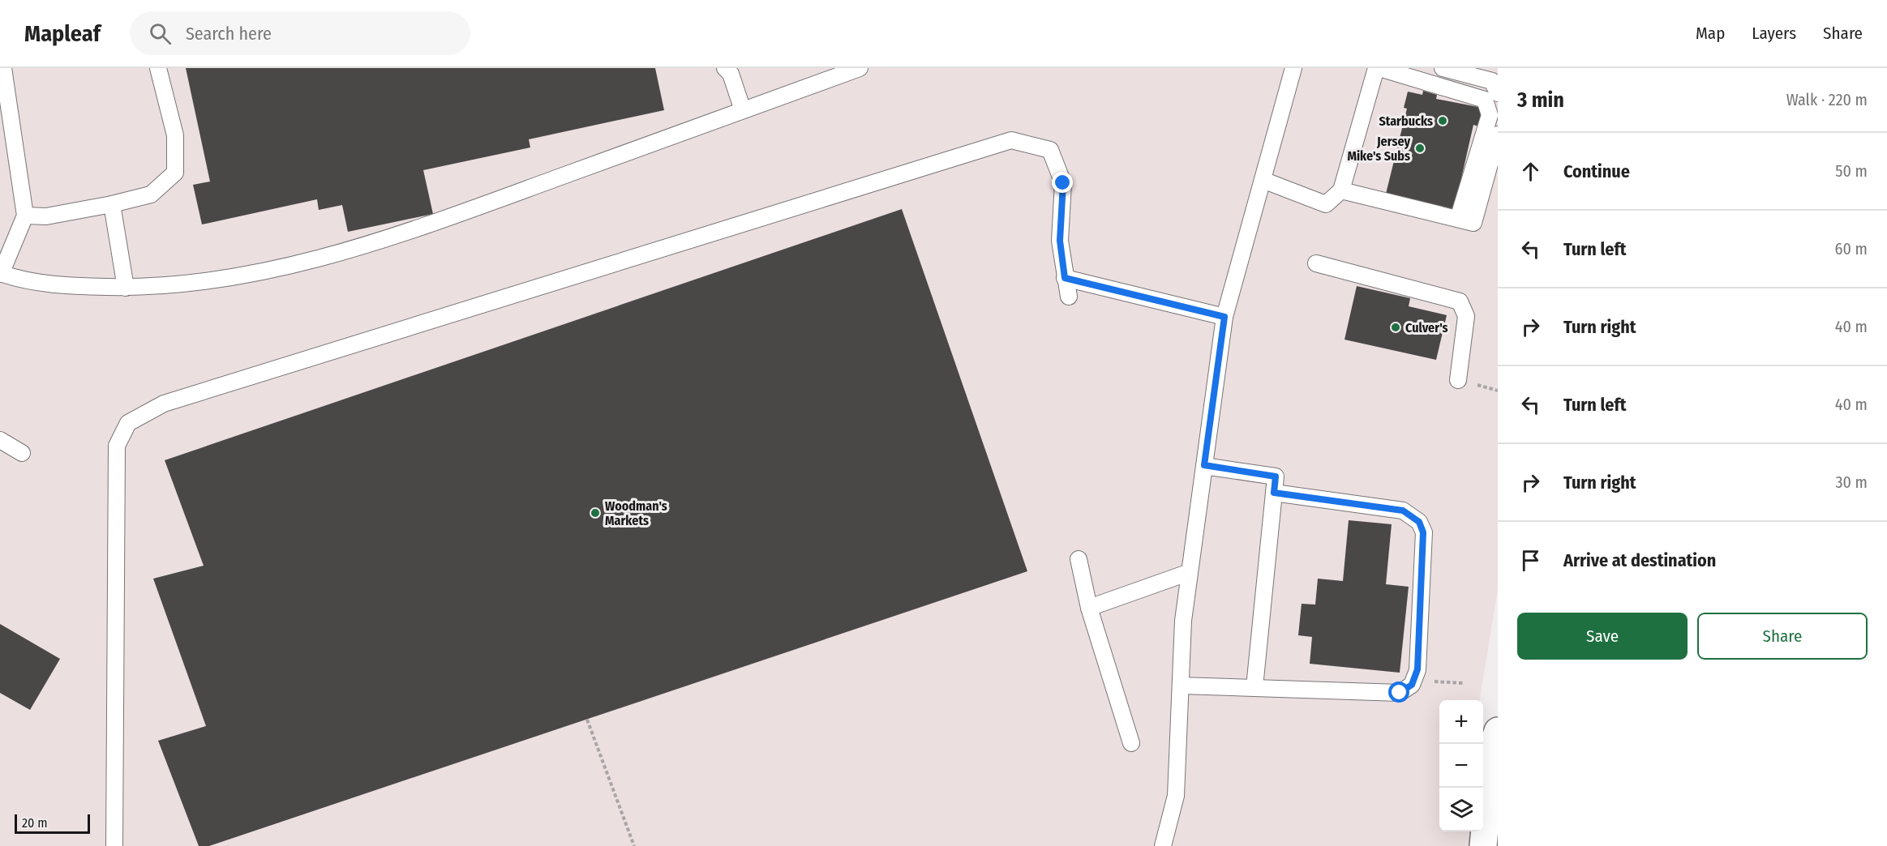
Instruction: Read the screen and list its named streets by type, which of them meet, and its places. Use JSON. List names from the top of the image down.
{
  "places": [
    "Starbucks",
    "Jersey Mike's Subs",
    "Culver's",
    "Woodman's Markets"
  ],
  "scale_bar": "20 m",
  "page": {
    "header": "Mapleaf",
    "search": "Search here",
    "nav": ["Map", "Layers", "Share"],
    "heading": ["3 min", "Walk · 220 m"],
    "list": [
      ["Continue", "50 m"],
      ["Turn left", "60 m"],
      ["Turn right", "40 m"],
      ["Turn left", "40 m"],
      ["Turn right", "30 m"],
      "Arrive at destination"
    ],
    "buttons": ["Save", "Share"],
    "map_buttons": ["+", "−"],
    "scale": "20 m"
  }
}
